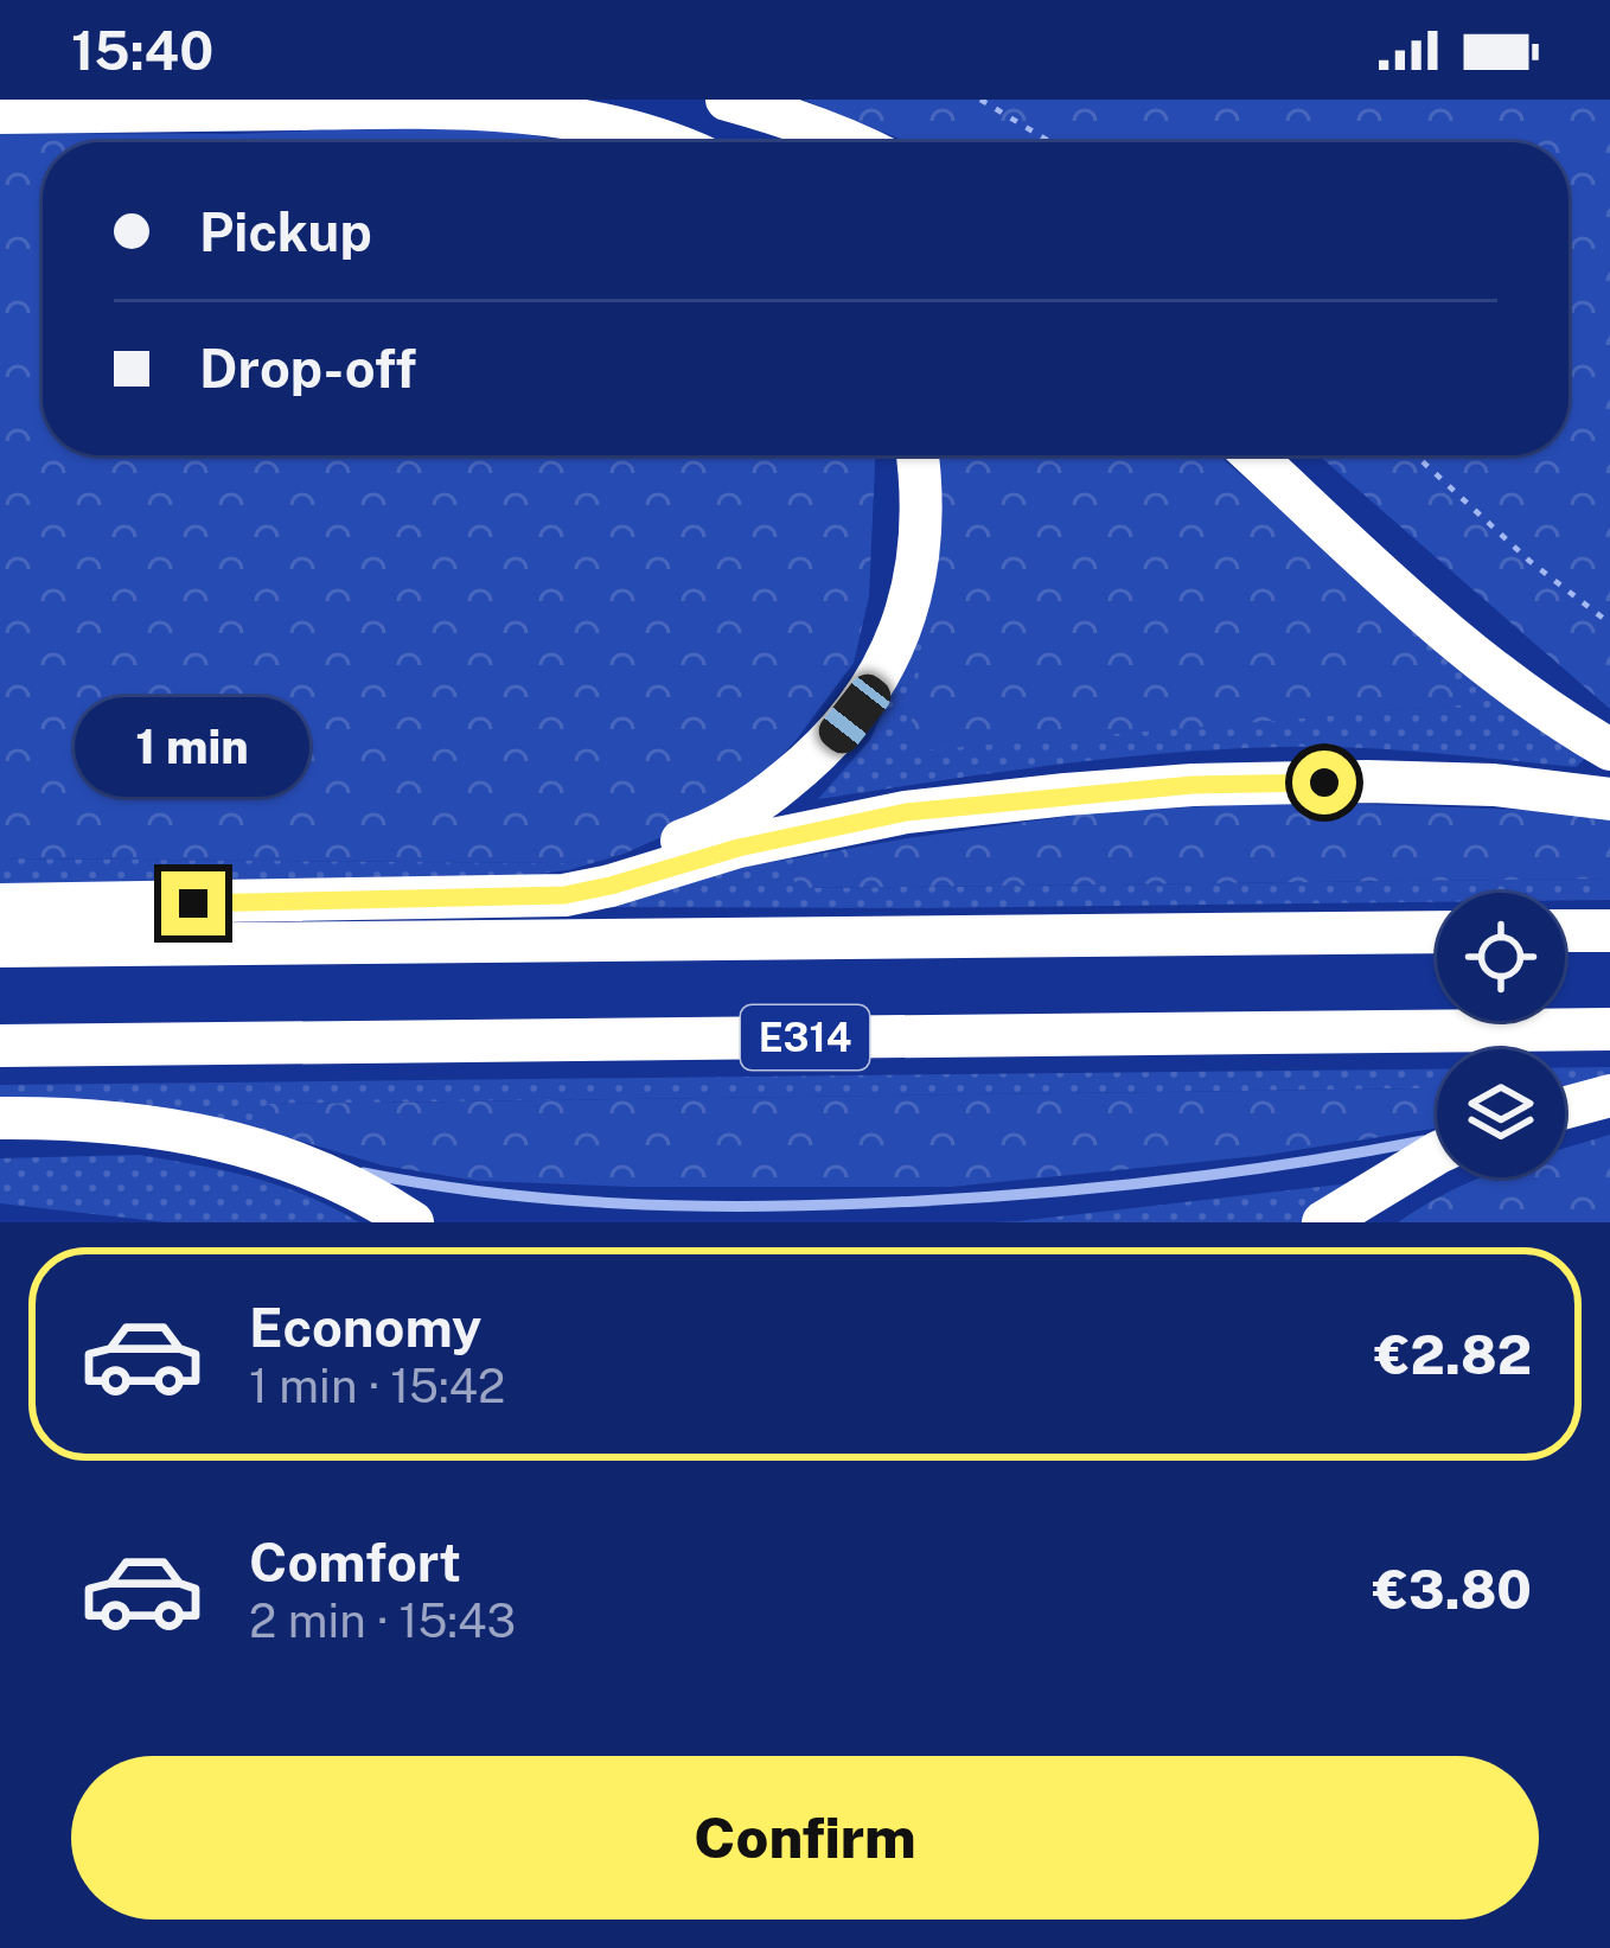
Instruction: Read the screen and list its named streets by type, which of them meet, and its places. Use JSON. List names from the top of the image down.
{
  "streets": {
    "highway": ["E314"]
  },
  "page": {
    "status": "15:40",
    "banner": ["Pickup", "Drop-off"],
    "bubble": "1 min",
    "list": [
      {
        "name": "Economy",
        "note": "1 min · 15:42",
        "value": "€2.82"
      },
      {
        "name": "Comfort",
        "note": "2 min · 15:43",
        "value": "€3.80"
      }
    ],
    "buttons": "Confirm"
  }
}
